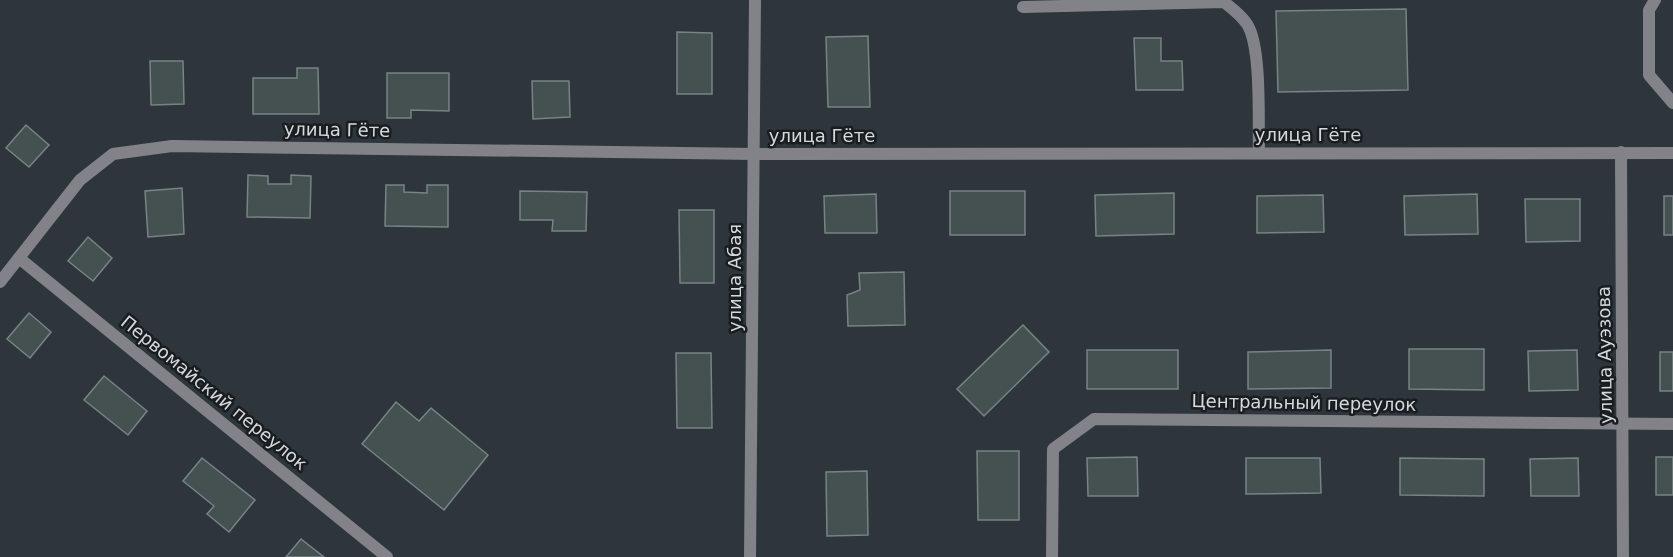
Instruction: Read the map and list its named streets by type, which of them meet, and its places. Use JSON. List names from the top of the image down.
{
  "streets": {
    "street": [
      "улица Гёте",
      "улица Абая",
      "улица Ауэзова",
      "Первомайский переулок",
      "Центральный переулок"
    ]
  },
  "crossings": [
    ["улица Гёте", "улица Абая"],
    ["улица Гёте", "улица Ауэзова"],
    ["улица Гёте", "Первомайский переулок"],
    ["улица Ауэзова", "Центральный переулок"]
  ]
}
